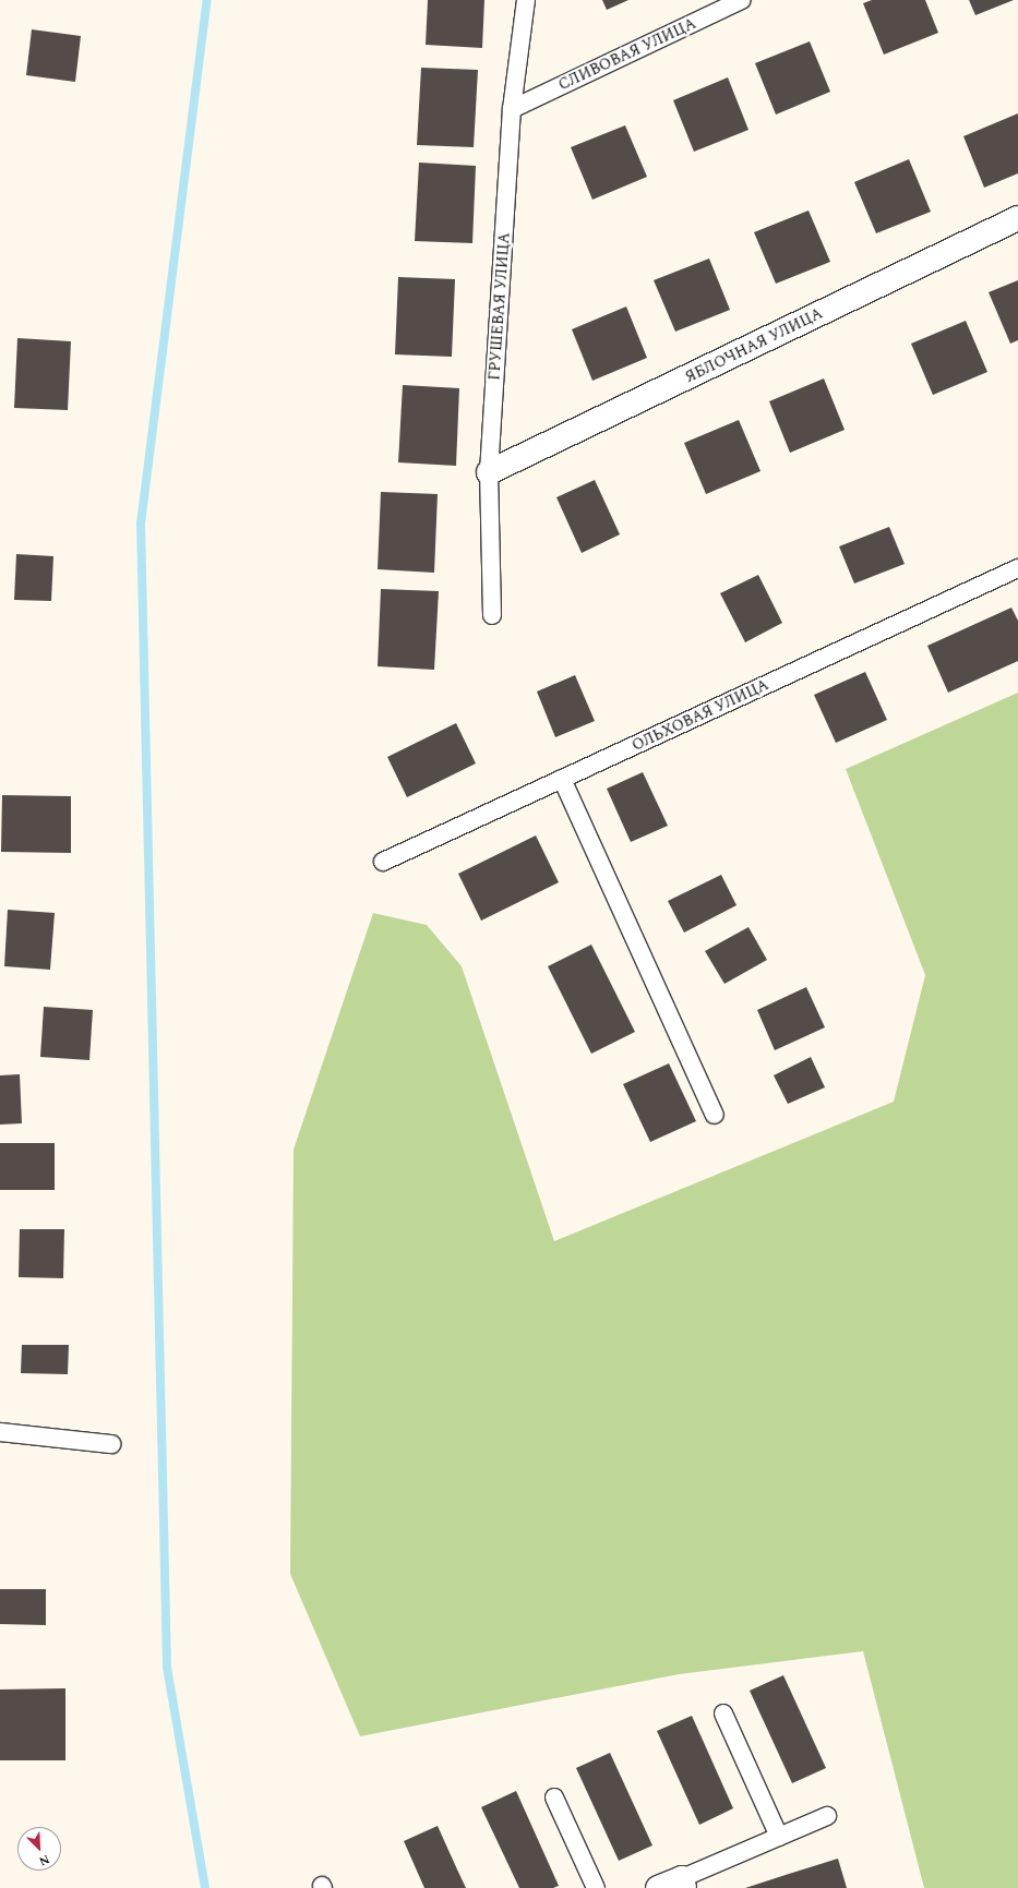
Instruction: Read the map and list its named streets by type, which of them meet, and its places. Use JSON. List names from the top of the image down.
{
  "streets": {
    "street": ["ЯБЛОЧНАЯ УЛИЦА"],
    "lane": ["СЛИВОВАЯ УЛИЦА", "ГРУШЕВАЯ УЛИЦА", "ОЛЬХОВАЯ УЛИЦА"]
  },
  "crossings": [
    ["СЛИВОВАЯ УЛИЦА", "ГРУШЕВАЯ УЛИЦА"],
    ["ГРУШЕВАЯ УЛИЦА", "ЯБЛОЧНАЯ УЛИЦА"]
  ],
  "north": "bottom right"
}
